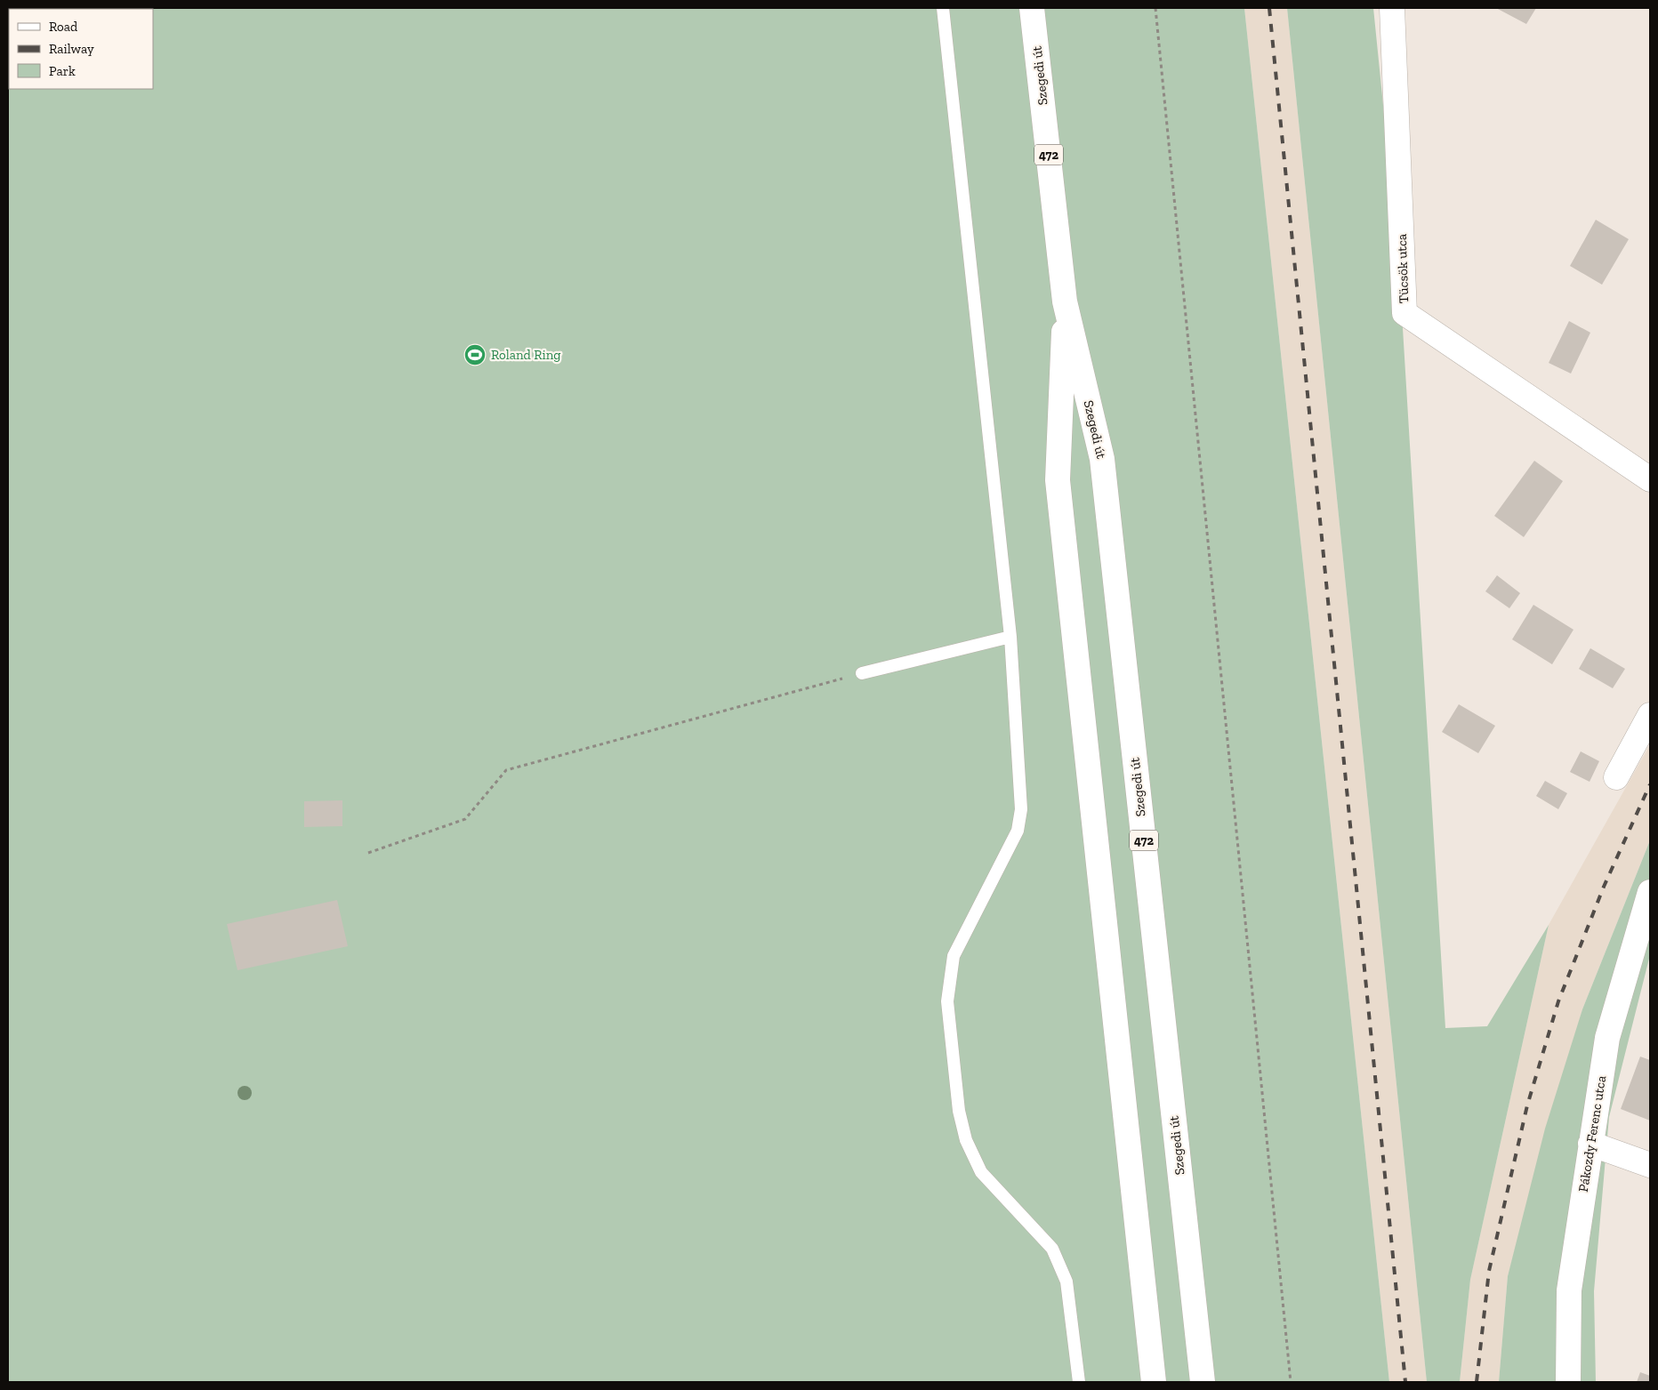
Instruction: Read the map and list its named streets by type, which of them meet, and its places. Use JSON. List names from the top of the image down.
{
  "streets": {
    "main road": [
      "Szegedi út",
      "472",
      "Tücsök utca",
      "Pákozdy Ferenc utca"
    ]
  },
  "places": {
    "sports": ["Roland Ring"]
  },
  "legend": ["Road", "Railway", "Park"]
}
